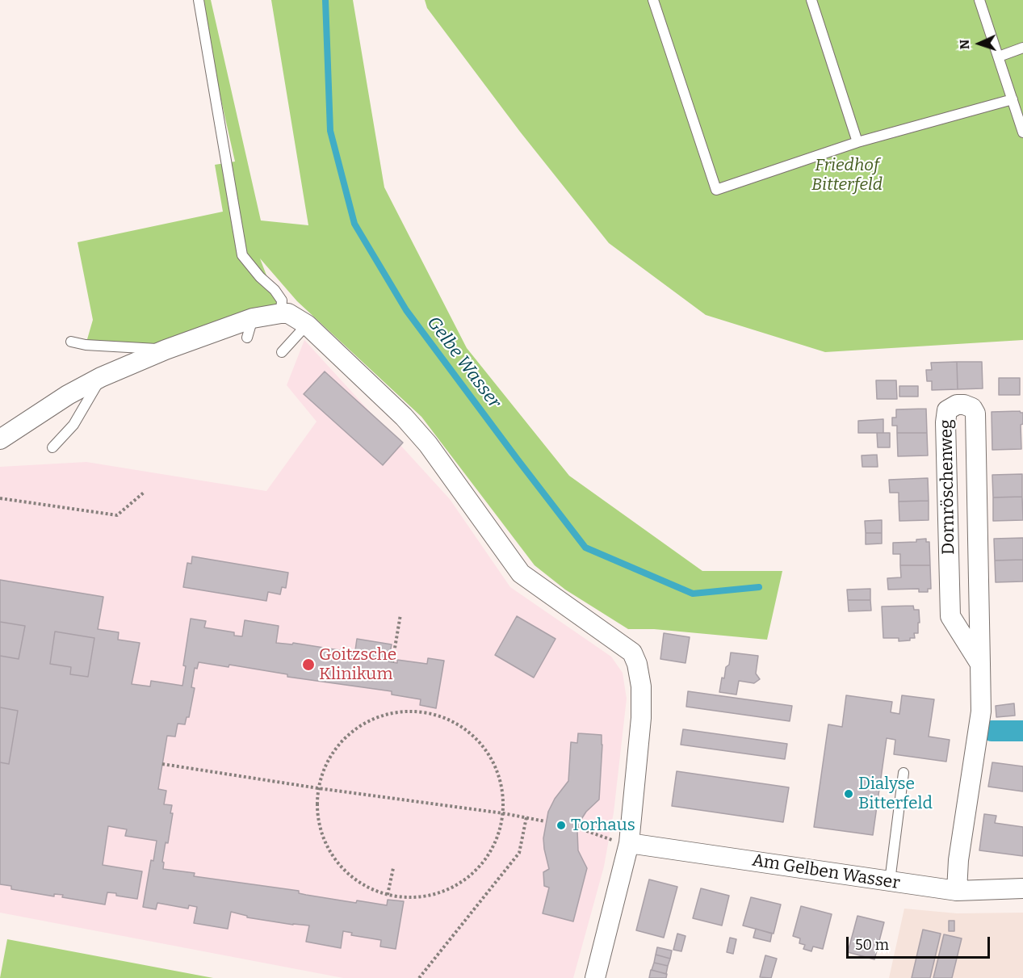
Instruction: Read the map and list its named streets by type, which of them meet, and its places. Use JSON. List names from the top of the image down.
{
  "streets": {
    "street": ["Dornröschenweg", "Am Gelben Wasser"]
  },
  "crossings": [
    ["Dornröschenweg", "Am Gelben Wasser"]
  ],
  "water": ["Gelbe Wasser"],
  "parks": ["Friedhof Bitterfeld"],
  "places": ["Goitzsche Klinikum", "Dialyse Bitterfeld", "Torhaus"],
  "scale_bar": "50 m",
  "north": "left"
}
